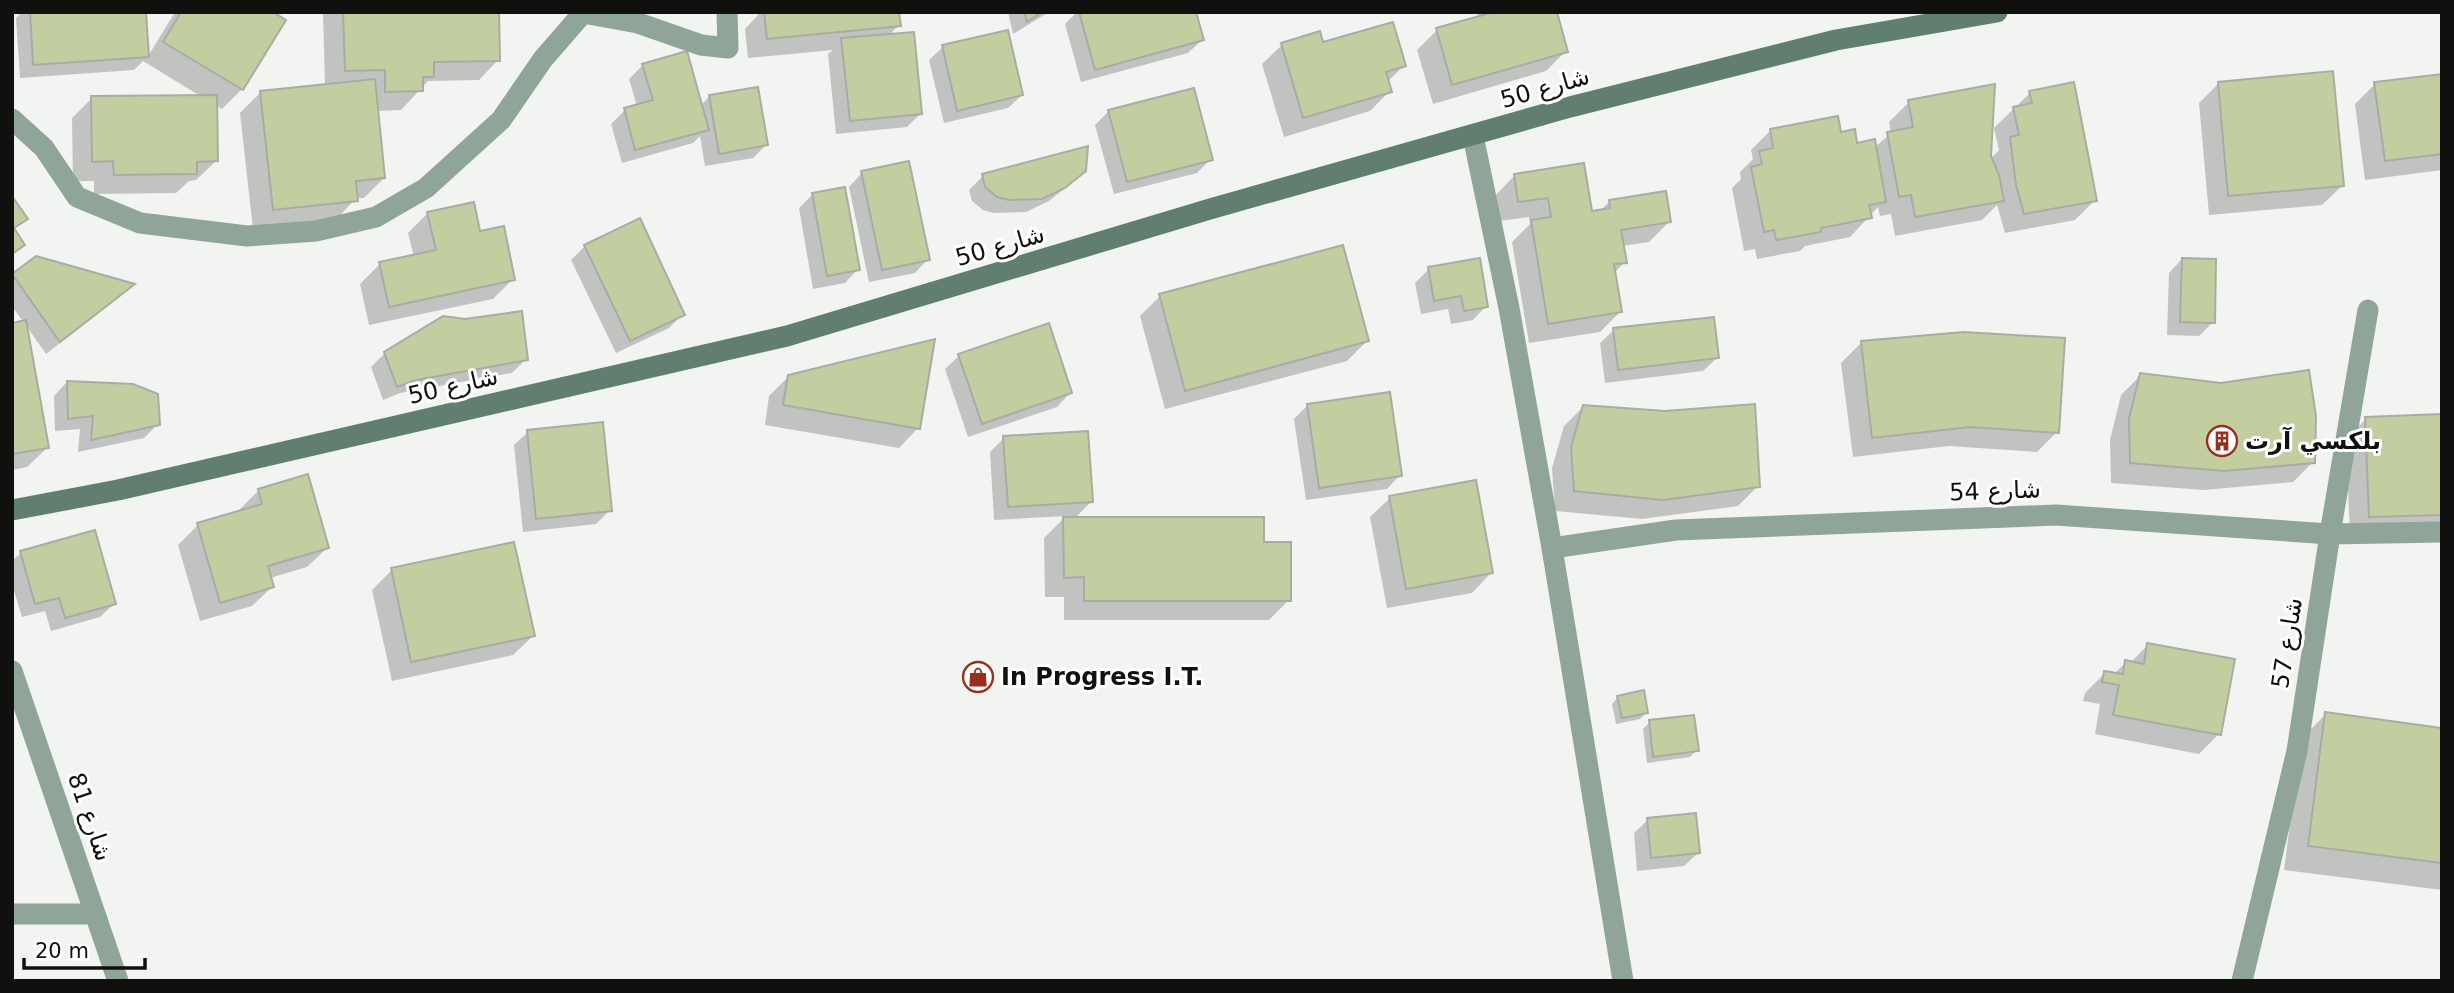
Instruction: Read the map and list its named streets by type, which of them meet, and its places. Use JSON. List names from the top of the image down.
{
  "streets": {
    "street": [
      "شارع 50",
      "شارع 54",
      "شارع 57",
      "شارع 81"
    ]
  },
  "crossings": [
    ["شارع 54", "شارع 57"]
  ],
  "places": {
    "building": ["بلكسي آرت"],
    "shop": ["In Progress I.T."]
  },
  "scale_bar": "20 m"
}
